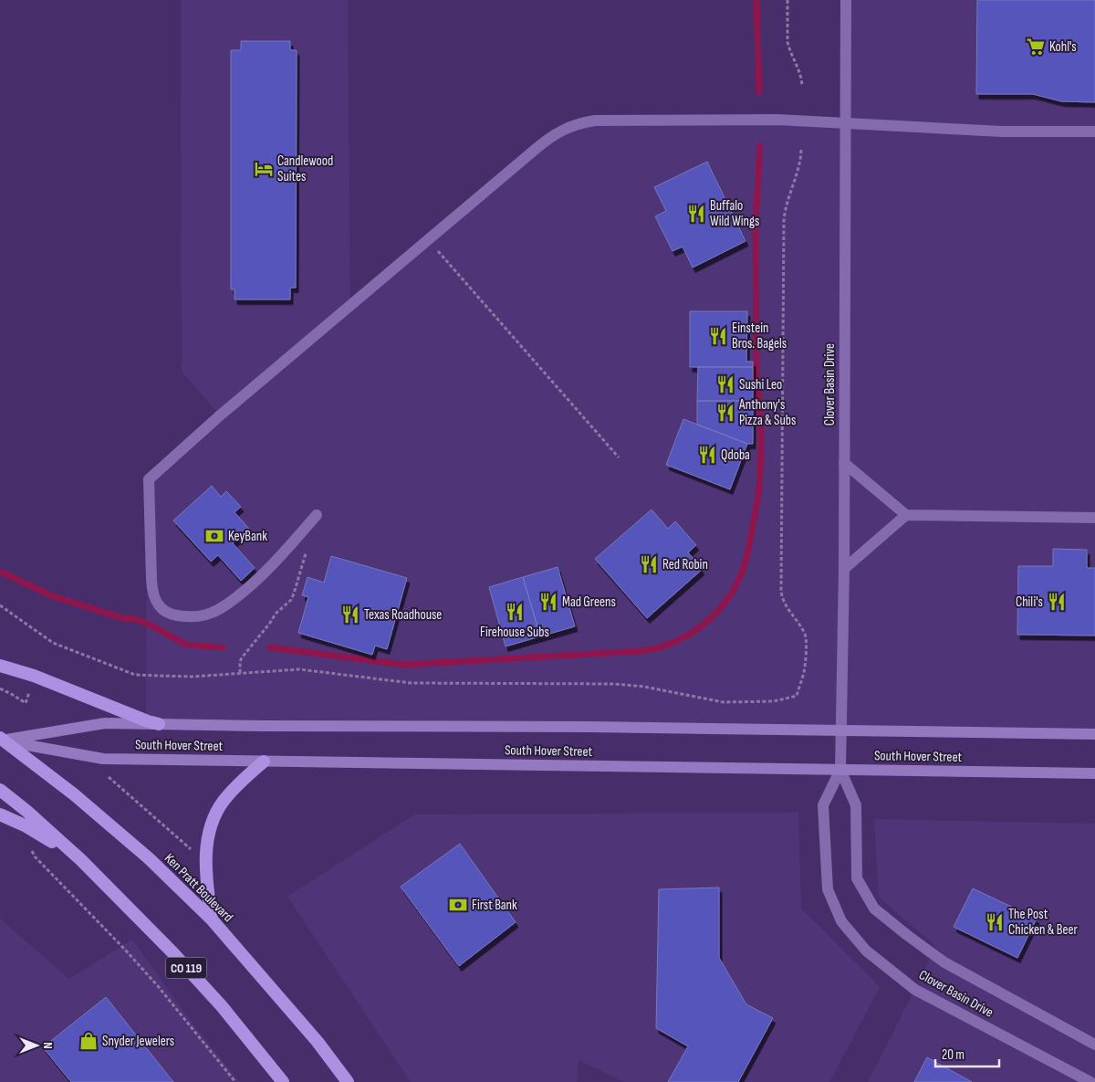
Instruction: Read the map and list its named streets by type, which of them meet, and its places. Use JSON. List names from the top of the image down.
{
  "streets": {
    "highway": ["Ken Pratt Boulevard", "CO 119"],
    "main road": ["South Hover Street"],
    "street": ["Clover Basin Drive"]
  },
  "crossings": [
    ["Clover Basin Drive", "South Hover Street"],
    ["South Hover Street", "Ken Pratt Boulevard"]
  ],
  "places": {
    "supermarket": ["Kohl's"],
    "hotel": ["Candlewood Suites"],
    "restaurant": [
      "Buffalo Wild Wings",
      "Einstein Bros. Bagels",
      "Sushi Leo",
      "Anthony's Pizza & Subs",
      "Qdoba",
      "Red Robin",
      "Mad Greens",
      "Chili's",
      "Firehouse Subs",
      "Texas Roadhouse",
      "The Post Chicken & Beer"
    ],
    "bank": ["KeyBank", "First Bank"],
    "shop": ["Snyder Jewelers"]
  },
  "scale_bar": "20 m",
  "north": "right"
}
